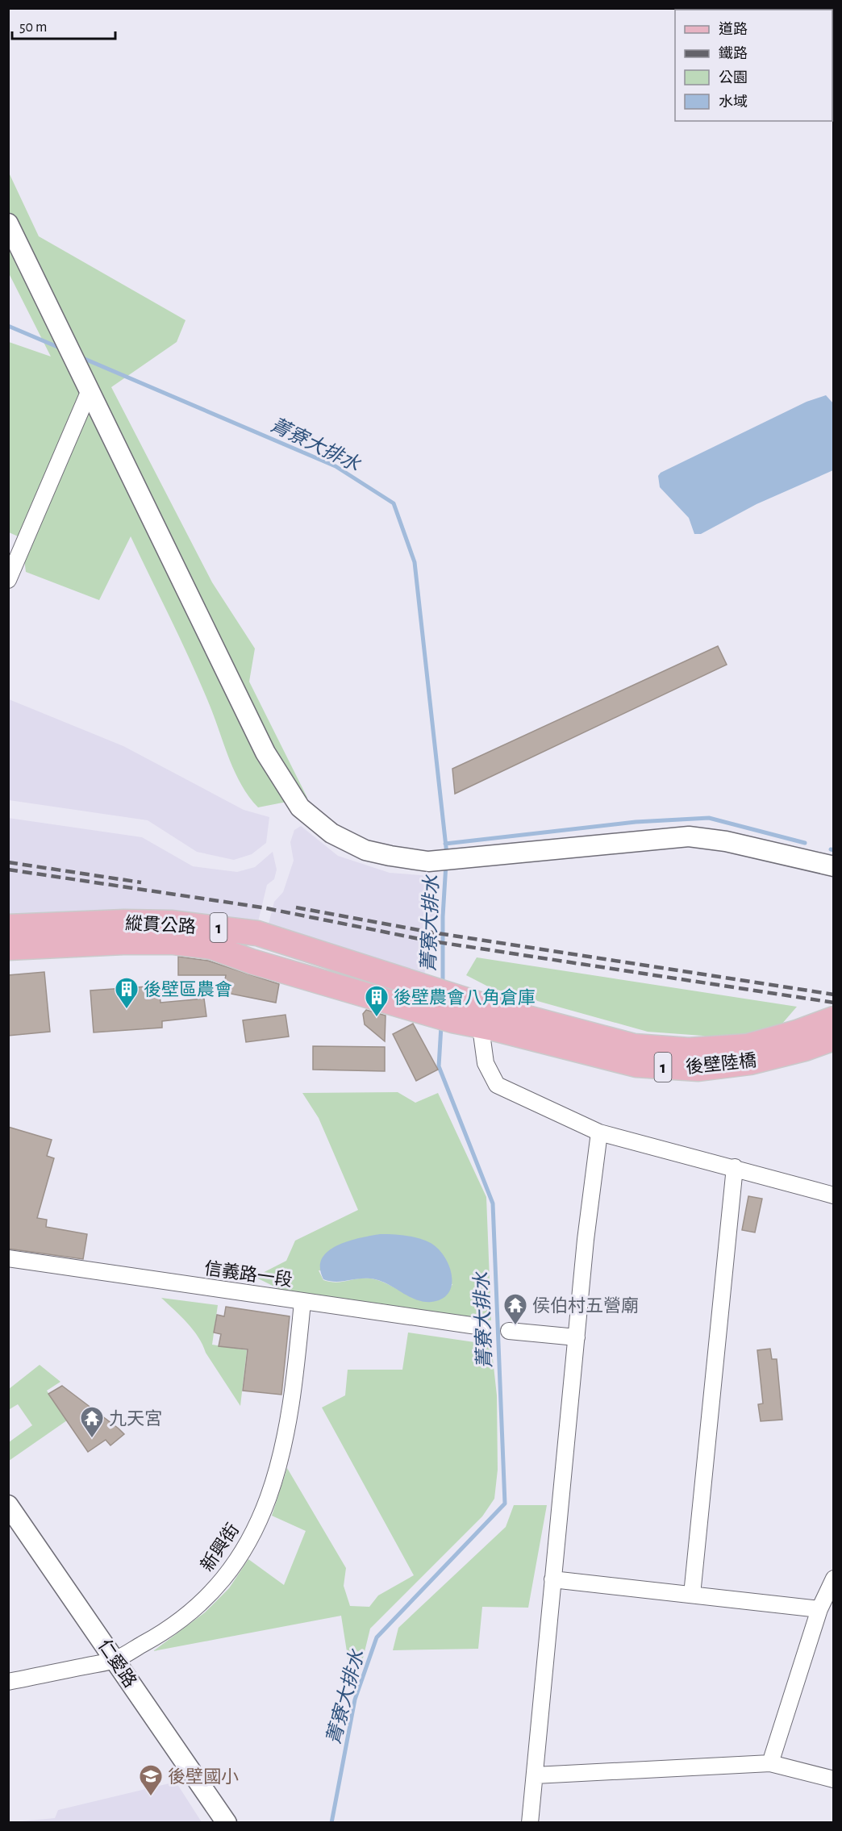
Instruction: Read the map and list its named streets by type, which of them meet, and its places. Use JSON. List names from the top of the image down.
{
  "streets": {
    "main road": ["縱貫公路", "1", "後壁陸橋"],
    "street": ["信義路一段", "新興街", "仁愛路"]
  },
  "crossings": [
    ["縱貫公路", "後壁陸橋"],
    ["信義路一段", "新興街"],
    ["新興街", "仁愛路"]
  ],
  "water": ["菁寮大排水"],
  "places": {
    "building": ["後壁區農會", "後壁農會八角倉庫"],
    "temple": ["侯伯村五營廟", "九天宮"],
    "school or university": ["後壁國小"]
  },
  "legend": [
    "道路",
    "鐵路",
    "公園",
    "水域"
  ],
  "scale_bar": "50 m"
}
